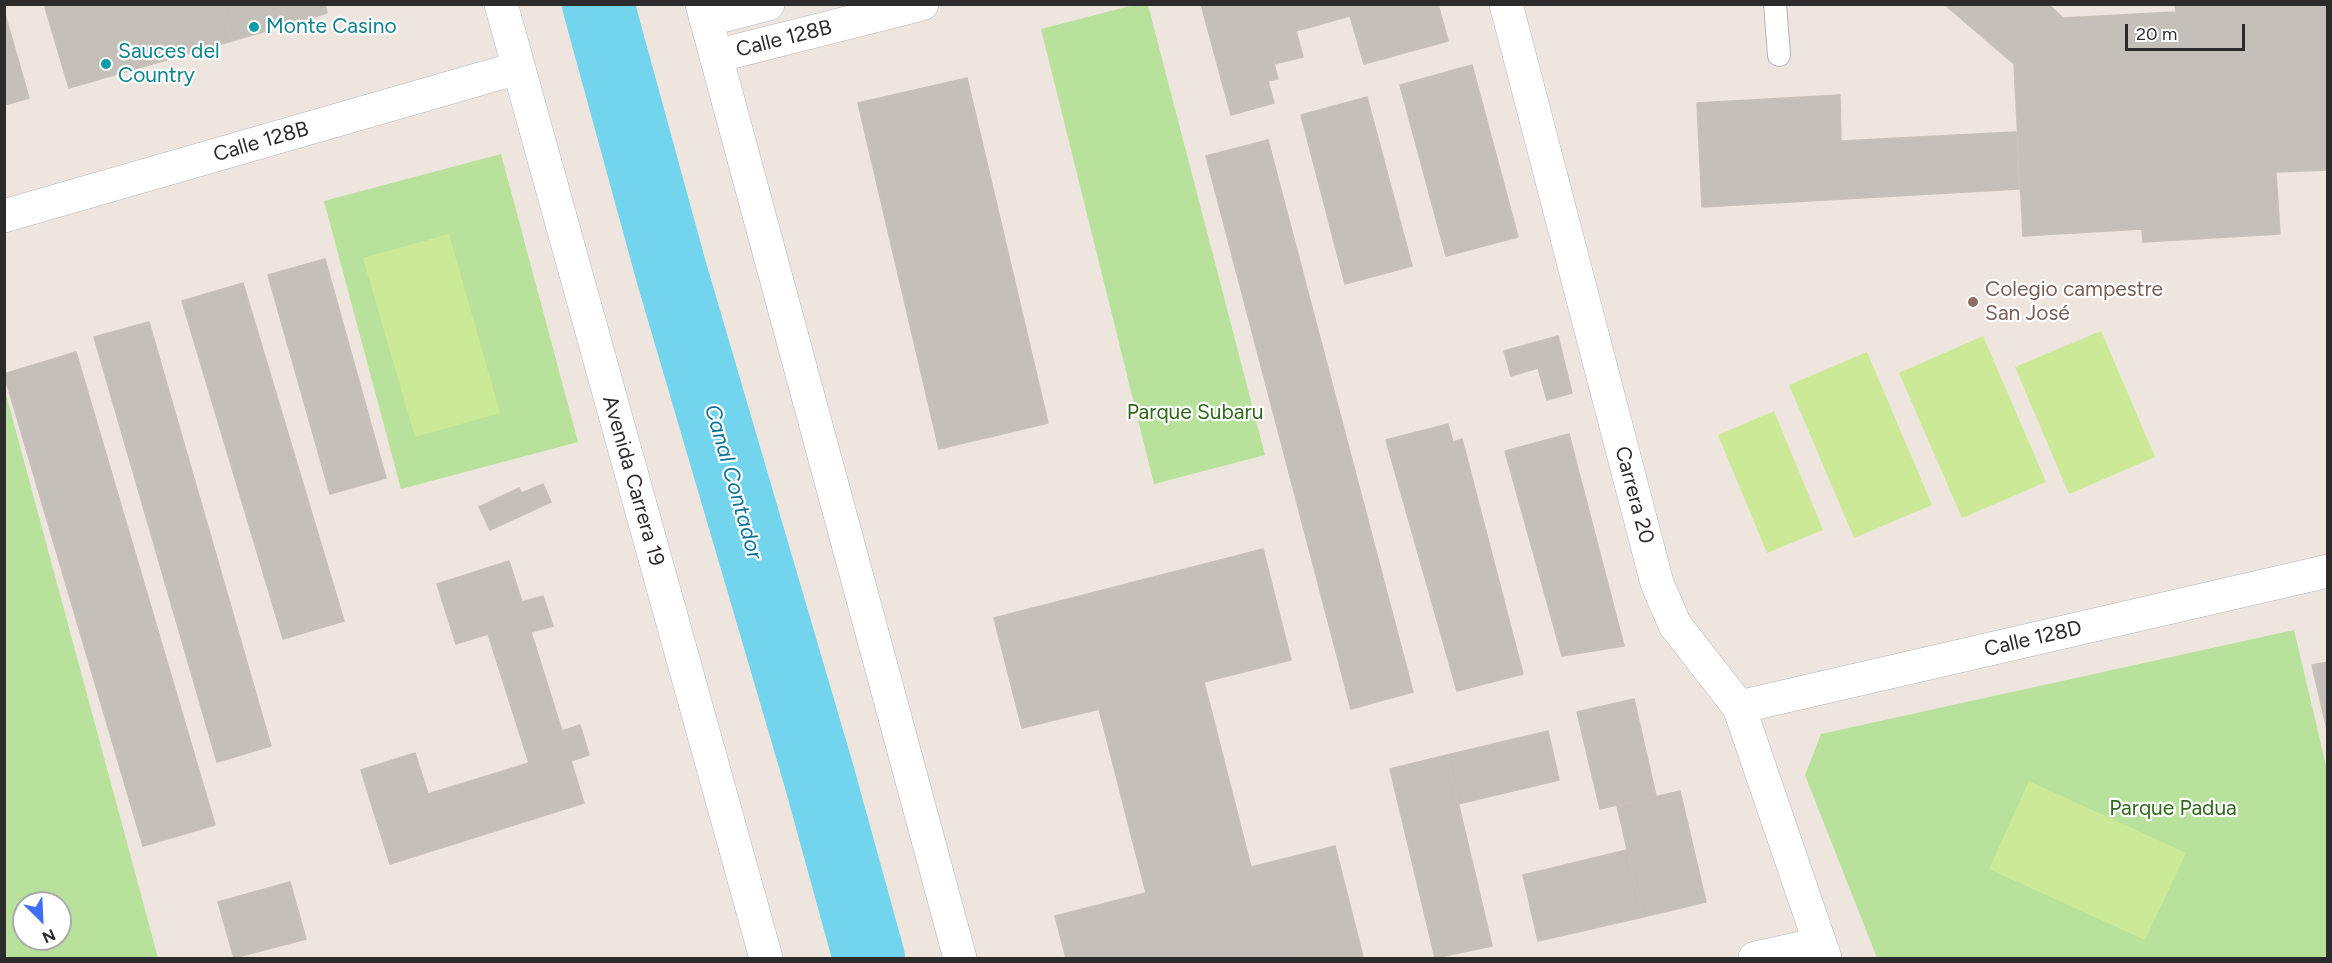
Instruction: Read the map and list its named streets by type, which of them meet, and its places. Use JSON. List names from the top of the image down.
{
  "streets": {
    "street": [
      "Calle 128B",
      "Avenida Carrera 19",
      "Carrera 20",
      "Calle 128D"
    ]
  },
  "crossings": [
    ["Calle 128B", "Avenida Carrera 19"],
    ["Carrera 20", "Calle 128D"]
  ],
  "water": ["Canal Contador"],
  "parks": ["Parque Subaru", "Parque Padua"],
  "places": ["Monte Casino", "Sauces del Country", "Colegio campestre San José"],
  "scale_bar": "20 m",
  "north": "bottom right"
}
